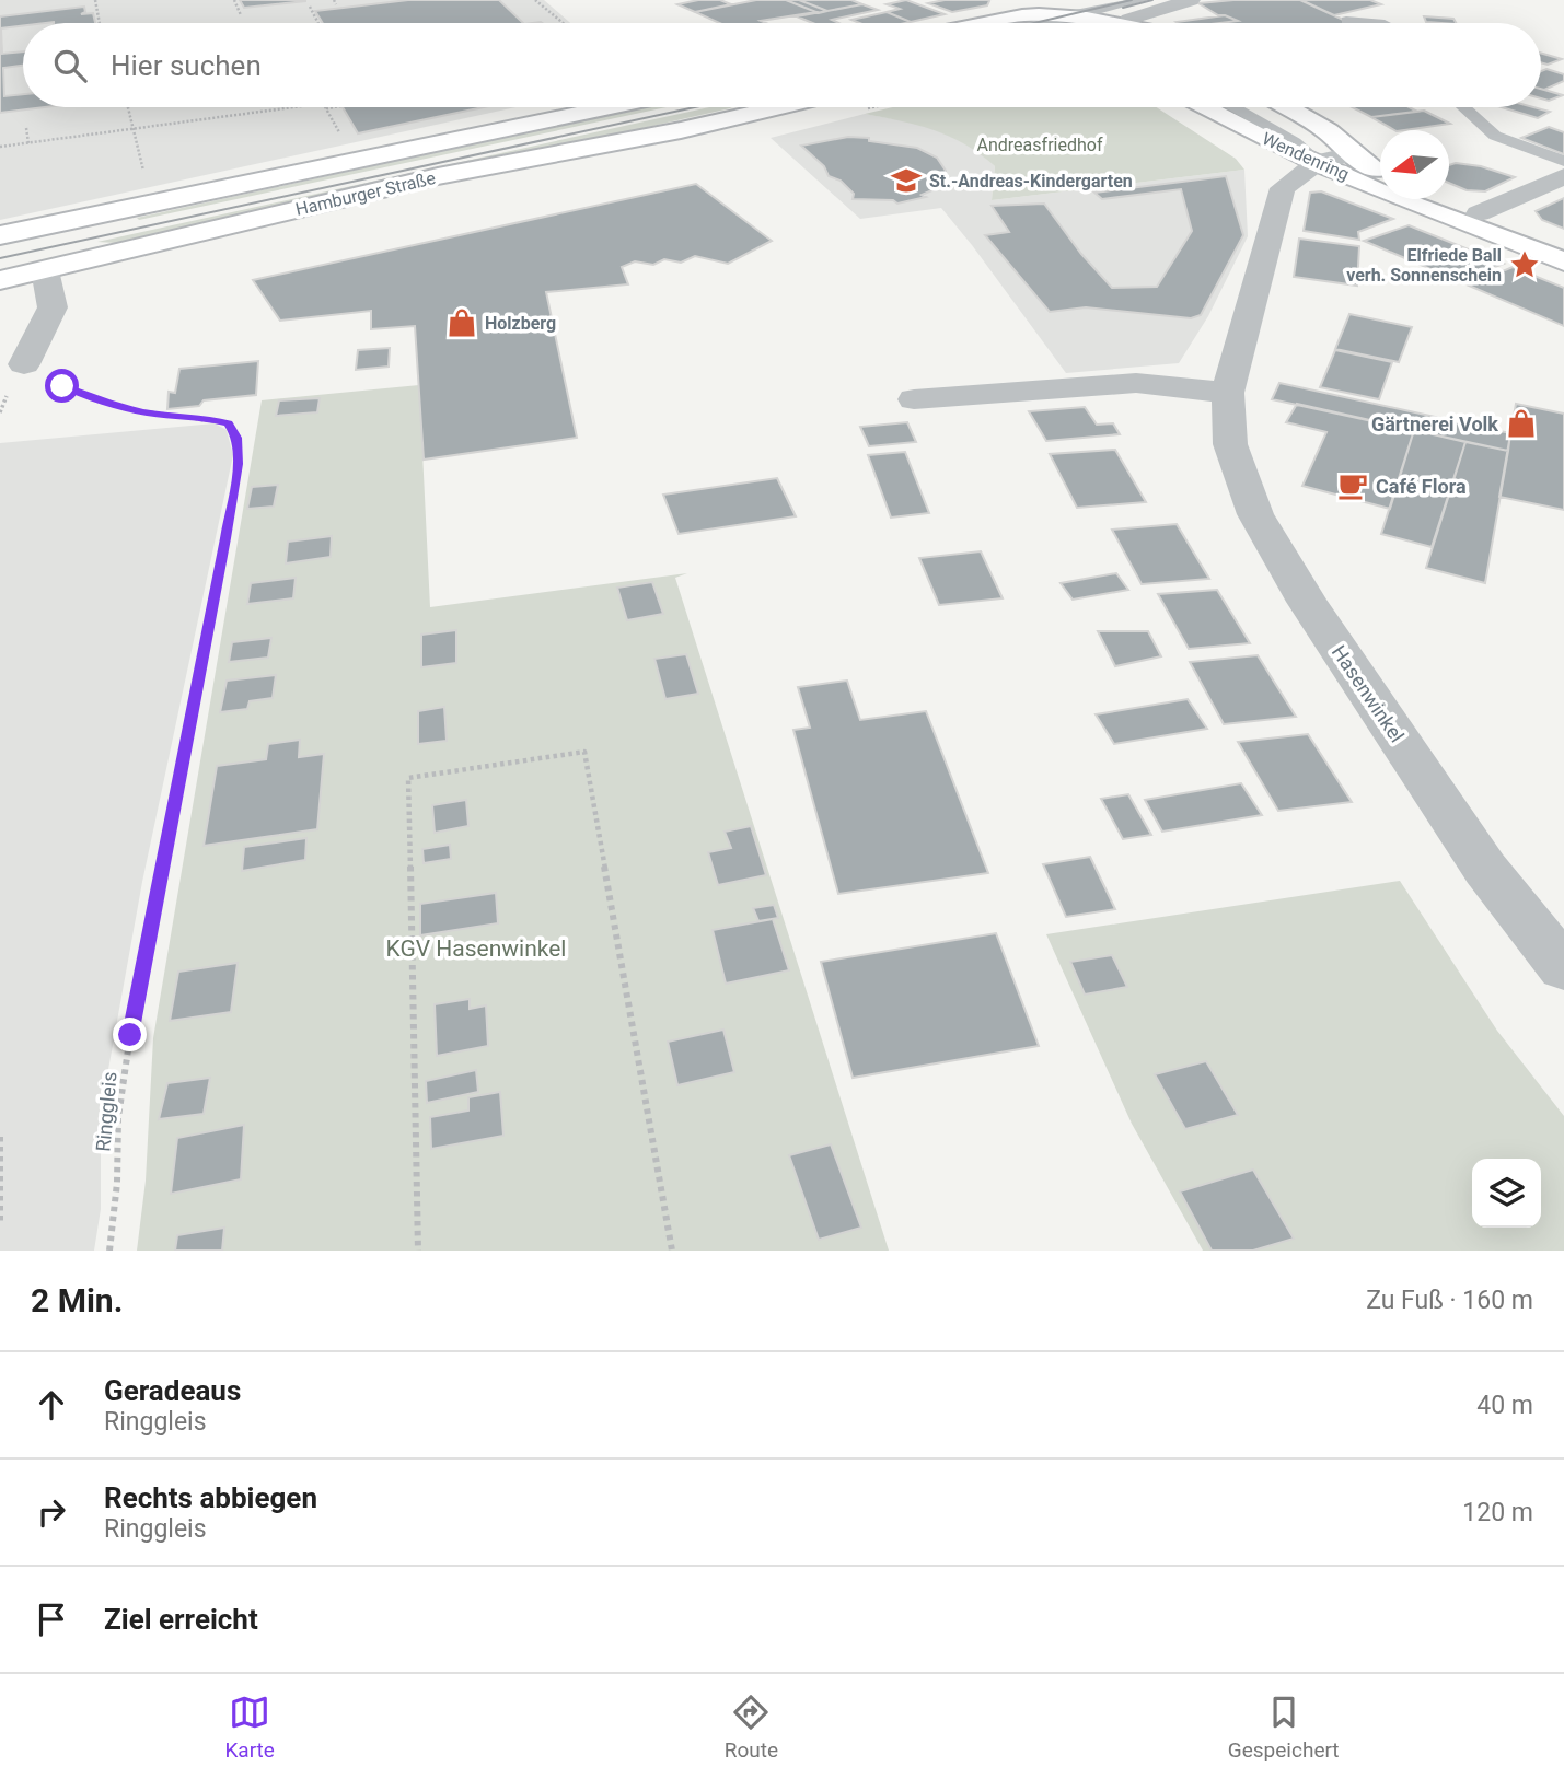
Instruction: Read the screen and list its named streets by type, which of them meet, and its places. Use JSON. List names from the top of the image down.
{
  "streets": {
    "main road": ["Wendenring", "Hamburger Straße"],
    "street": ["Hasenwinkel"],
    "path": ["Ringgleis"]
  },
  "crossings": [
    ["Wendenring", "Hasenwinkel"]
  ],
  "parks": ["Andreasfriedhof", "KGV Hasenwinkel"],
  "places": {
    "school or university": ["St.-Andreas-Kindergarten"],
    "place": ["Elfriede Ball verh. Sonnenschein"],
    "shop": ["Holzberg", "Gärtnerei Volk"],
    "cafe": ["Café Flora"]
  },
  "north": "left",
  "page": {
    "search": "Hier suchen",
    "heading": ["2 Min.", "Zu Fuß · 160 m"],
    "list": [
      ["Geradeaus", "Ringgleis", "40 m"],
      ["Rechts abbiegen", "Ringgleis", "120 m"],
      "Ziel erreicht"
    ],
    "nav": ["Karte", "Route", "Gespeichert"]
  }
}
